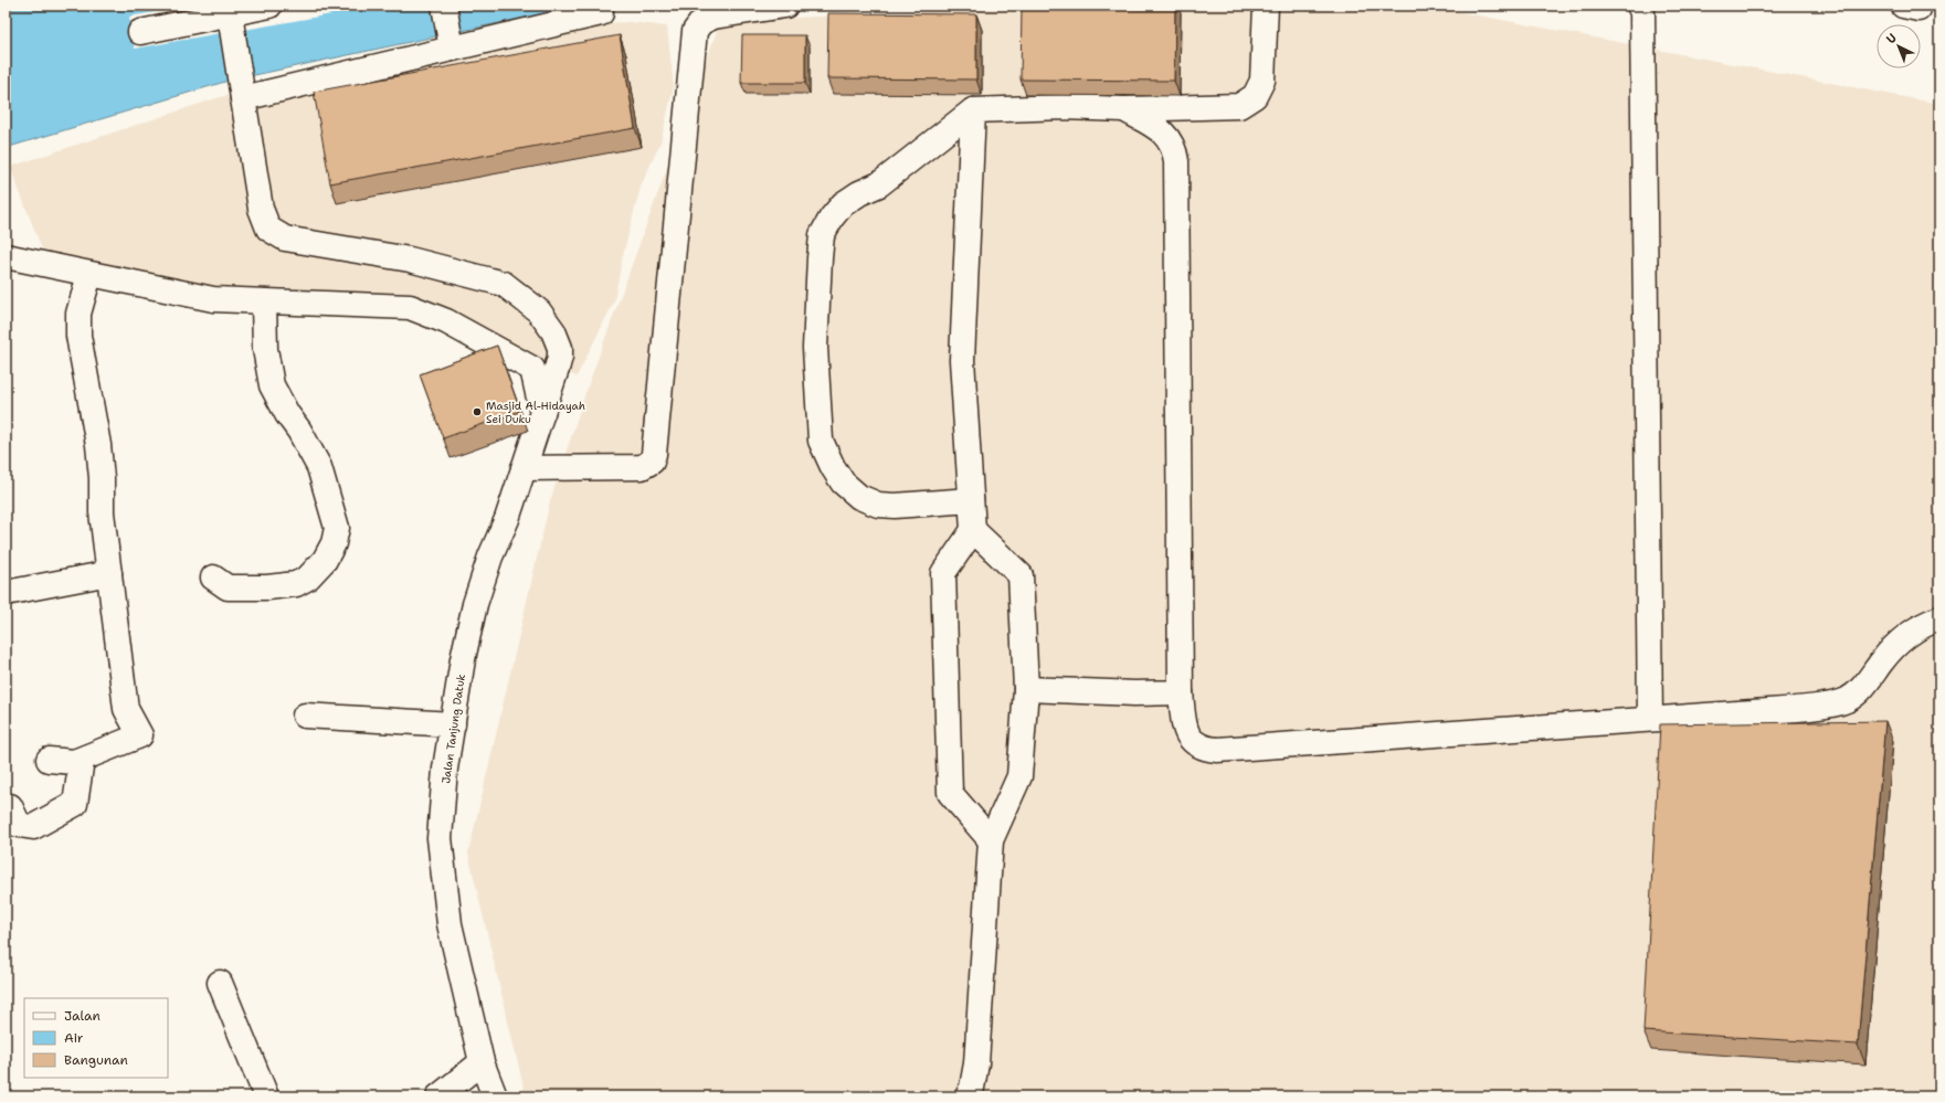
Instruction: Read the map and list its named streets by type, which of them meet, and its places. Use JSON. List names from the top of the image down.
{
  "streets": {
    "street": ["Jalan Tanjung Datuk"]
  },
  "places": ["Masjid Al-Hidayah Sei Duku"],
  "legend": ["Jalan", "Air", "Bangunan"],
  "north": "top left"
}
